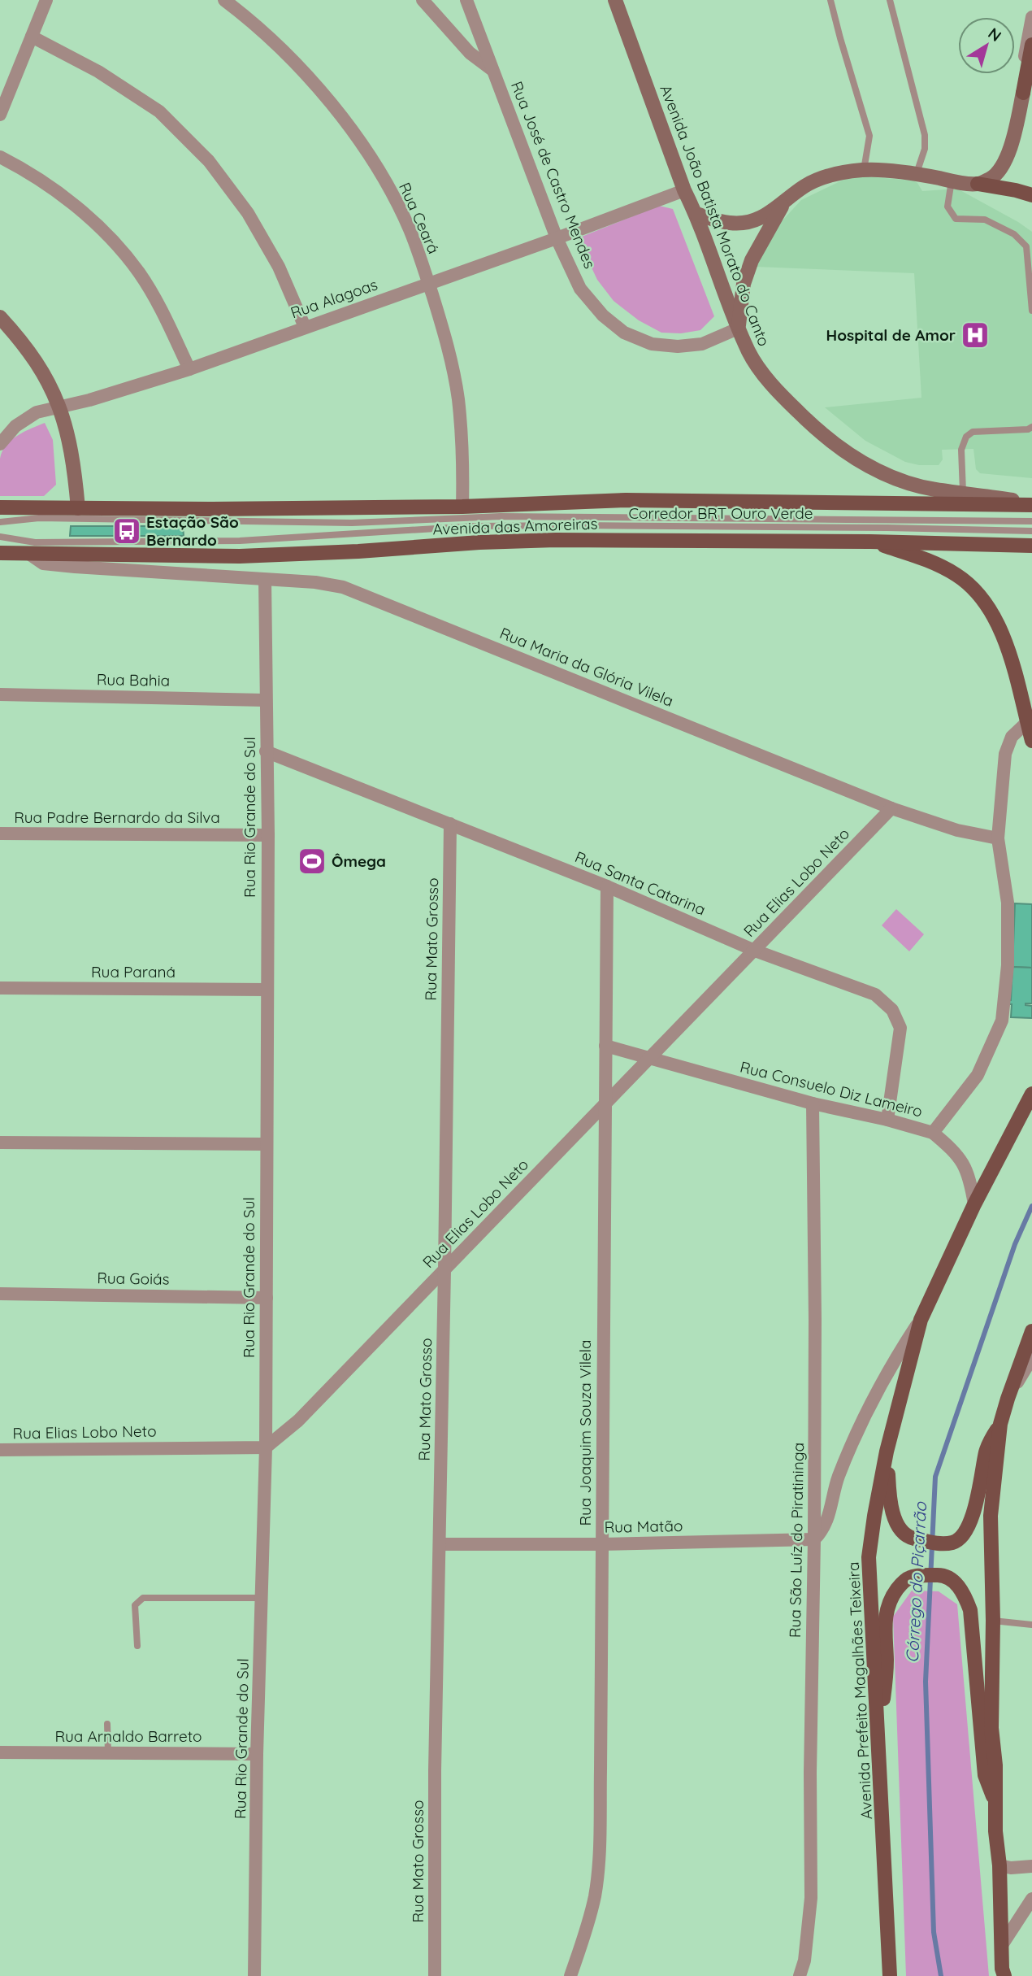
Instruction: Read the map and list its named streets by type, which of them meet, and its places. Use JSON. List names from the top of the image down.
{
  "streets": {
    "main road": ["Avenida das Amoreiras", "Avenida Prefeito Magalhães Teixeira"],
    "street": [
      "Rua José de Castro Mendes",
      "Avenida João Batista Morato do Canto",
      "Rua Ceará",
      "Rua Alagoas",
      "Rua Maria da Glória Vilela",
      "Rua Bahia",
      "Rua Padre Bernardo da Silva",
      "Rua Rio Grande do Sul",
      "Rua Elias Lobo Neto",
      "Rua Santa Catarina",
      "Rua Mato Grosso",
      "Rua Paraná",
      "Rua Consuelo Diz Lameiro",
      "Rua Goiás",
      "Rua Joaquim Souza Vilela",
      "Rua Matão",
      "Rua São Luíz do Piratininga",
      "Rua Arnaldo Barreto"
    ],
    "lane": ["Corredor BRT Ouro Verde"]
  },
  "crossings": [
    ["Rua José de Castro Mendes", "Avenida João Batista Morato do Canto"],
    ["Rua José de Castro Mendes", "Rua Alagoas"],
    ["Avenida João Batista Morato do Canto", "Rua Alagoas"],
    ["Avenida João Batista Morato do Canto", "Avenida das Amoreiras"],
    ["Rua Ceará", "Rua Alagoas"],
    ["Rua Ceará", "Avenida das Amoreiras"],
    ["Avenida das Amoreiras", "Rua Maria da Glória Vilela"],
    ["Rua Maria da Glória Vilela", "Rua Rio Grande do Sul"],
    ["Rua Maria da Glória Vilela", "Rua Elias Lobo Neto"],
    ["Rua Bahia", "Rua Rio Grande do Sul"],
    ["Rua Padre Bernardo da Silva", "Rua Rio Grande do Sul"],
    ["Rua Rio Grande do Sul", "Rua Elias Lobo Neto"],
    ["Rua Rio Grande do Sul", "Rua Santa Catarina"],
    ["Rua Rio Grande do Sul", "Rua Paraná"],
    ["Rua Rio Grande do Sul", "Rua Goiás"],
    ["Rua Rio Grande do Sul", "Rua Arnaldo Barreto"],
    ["Rua Elias Lobo Neto", "Rua Santa Catarina"],
    ["Rua Elias Lobo Neto", "Rua Mato Grosso"],
    ["Rua Elias Lobo Neto", "Rua Consuelo Diz Lameiro"],
    ["Rua Elias Lobo Neto", "Rua Joaquim Souza Vilela"],
    ["Rua Santa Catarina", "Rua Mato Grosso"],
    ["Rua Santa Catarina", "Rua Consuelo Diz Lameiro"],
    ["Rua Santa Catarina", "Rua Joaquim Souza Vilela"],
    ["Rua Mato Grosso", "Rua Matão"],
    ["Rua Consuelo Diz Lameiro", "Rua Joaquim Souza Vilela"],
    ["Rua Consuelo Diz Lameiro", "Rua São Luíz do Piratininga"],
    ["Rua Joaquim Souza Vilela", "Rua Matão"],
    ["Rua Matão", "Rua São Luíz do Piratininga"]
  ],
  "water": ["Córrego do Piçarrão"],
  "places": {
    "hospital": ["Hospital de Amor"],
    "bus stop": ["Estação São Bernardo"],
    "sports": ["Ômega"]
  },
  "north": "top right"
}
